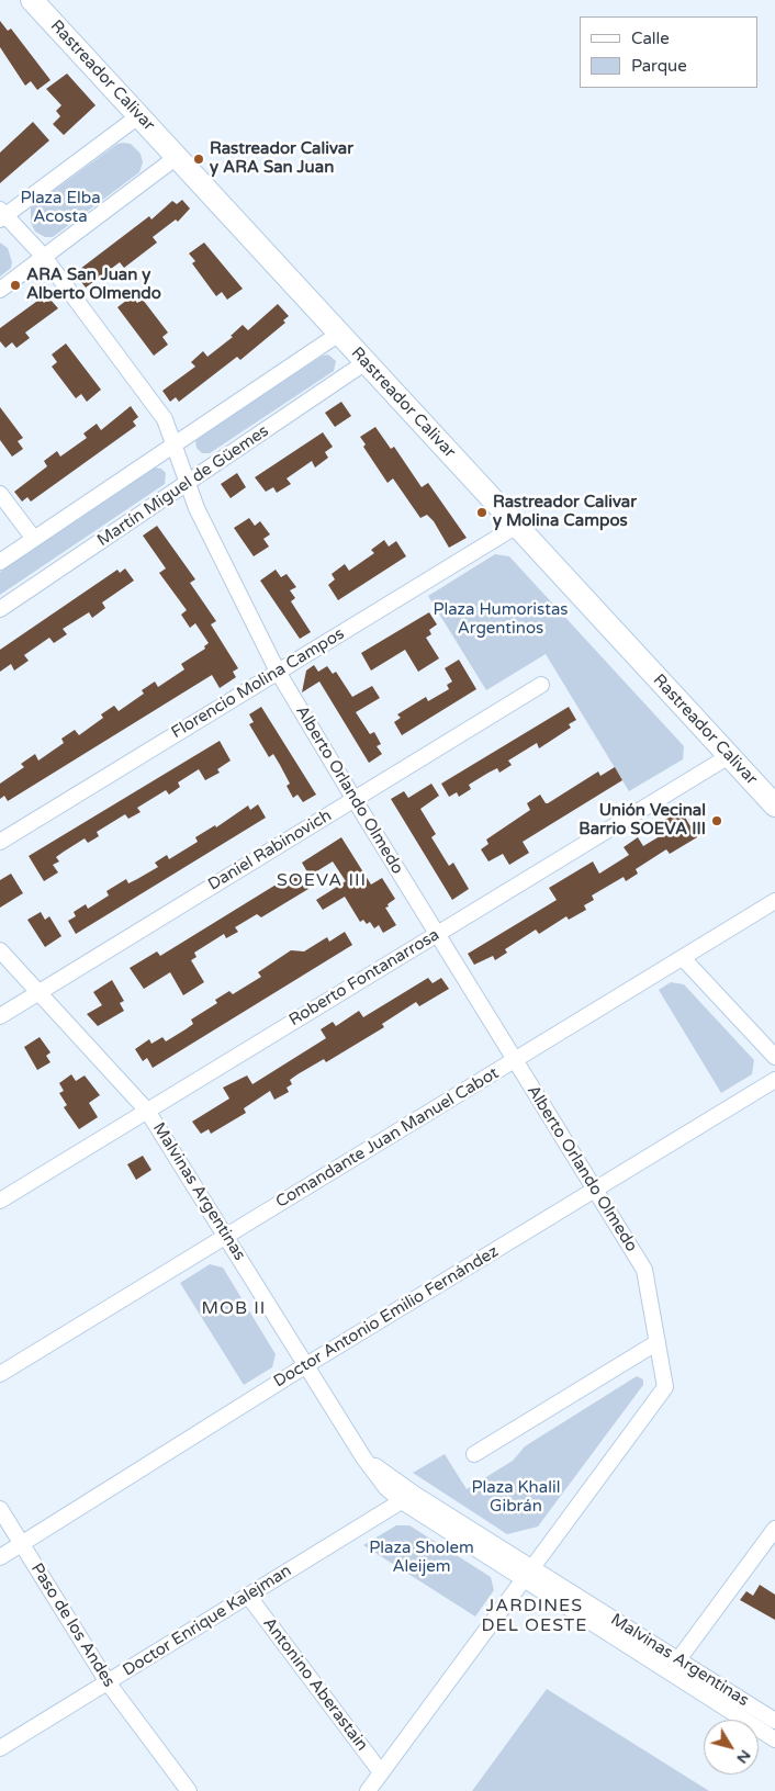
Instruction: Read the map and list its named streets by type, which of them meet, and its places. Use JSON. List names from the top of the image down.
{
  "streets": {
    "main road": ["Rastreador Calivar"],
    "street": [
      "Martín Miguel de Güemes",
      "Florencio Molina Campos",
      "Alberto Orlando Olmedo",
      "Daniel Rabinovich",
      "Roberto Fontanarrosa",
      "Comandante Juan Manuel Cabot",
      "Malvinas Argentinas",
      "Doctor Antonio Emilio Fernández",
      "Doctor Enrique Kalejman",
      "Paso de los Andes",
      "Antonino Aberastain"
    ]
  },
  "crossings": [
    ["Rastreador Calivar", "Martín Miguel de Güemes"],
    ["Rastreador Calivar", "Florencio Molina Campos"],
    ["Rastreador Calivar", "Roberto Fontanarrosa"],
    ["Martín Miguel de Güemes", "Alberto Orlando Olmedo"],
    ["Florencio Molina Campos", "Alberto Orlando Olmedo"],
    ["Alberto Orlando Olmedo", "Daniel Rabinovich"],
    ["Alberto Orlando Olmedo", "Roberto Fontanarrosa"],
    ["Alberto Orlando Olmedo", "Comandante Juan Manuel Cabot"],
    ["Alberto Orlando Olmedo", "Malvinas Argentinas"],
    ["Alberto Orlando Olmedo", "Doctor Antonio Emilio Fernández"],
    ["Daniel Rabinovich", "Malvinas Argentinas"],
    ["Roberto Fontanarrosa", "Malvinas Argentinas"],
    ["Comandante Juan Manuel Cabot", "Malvinas Argentinas"],
    ["Malvinas Argentinas", "Doctor Antonio Emilio Fernández"],
    ["Malvinas Argentinas", "Doctor Enrique Kalejman"],
    ["Doctor Antonio Emilio Fernández", "Paso de los Andes"],
    ["Doctor Enrique Kalejman", "Paso de los Andes"],
    ["Doctor Enrique Kalejman", "Antonino Aberastain"]
  ],
  "districts": ["SOEVA III", "MOB II", "JARDINES DEL OESTE"],
  "parks": [
    "Plaza Elba Acosta",
    "Plaza Humoristas Argentinos",
    "Plaza Khalil Gibrán",
    "Plaza Sholem Aleijem"
  ],
  "places": [
    "Rastreador Calivar y ARA San Juan",
    "ARA San Juan y Alberto Olmendo",
    "Rastreador Calivar y Molina Campos",
    "Unión Vecinal Barrio SOEVA III"
  ],
  "legend": ["Calle", "Parque"],
  "north": "bottom right"
}
